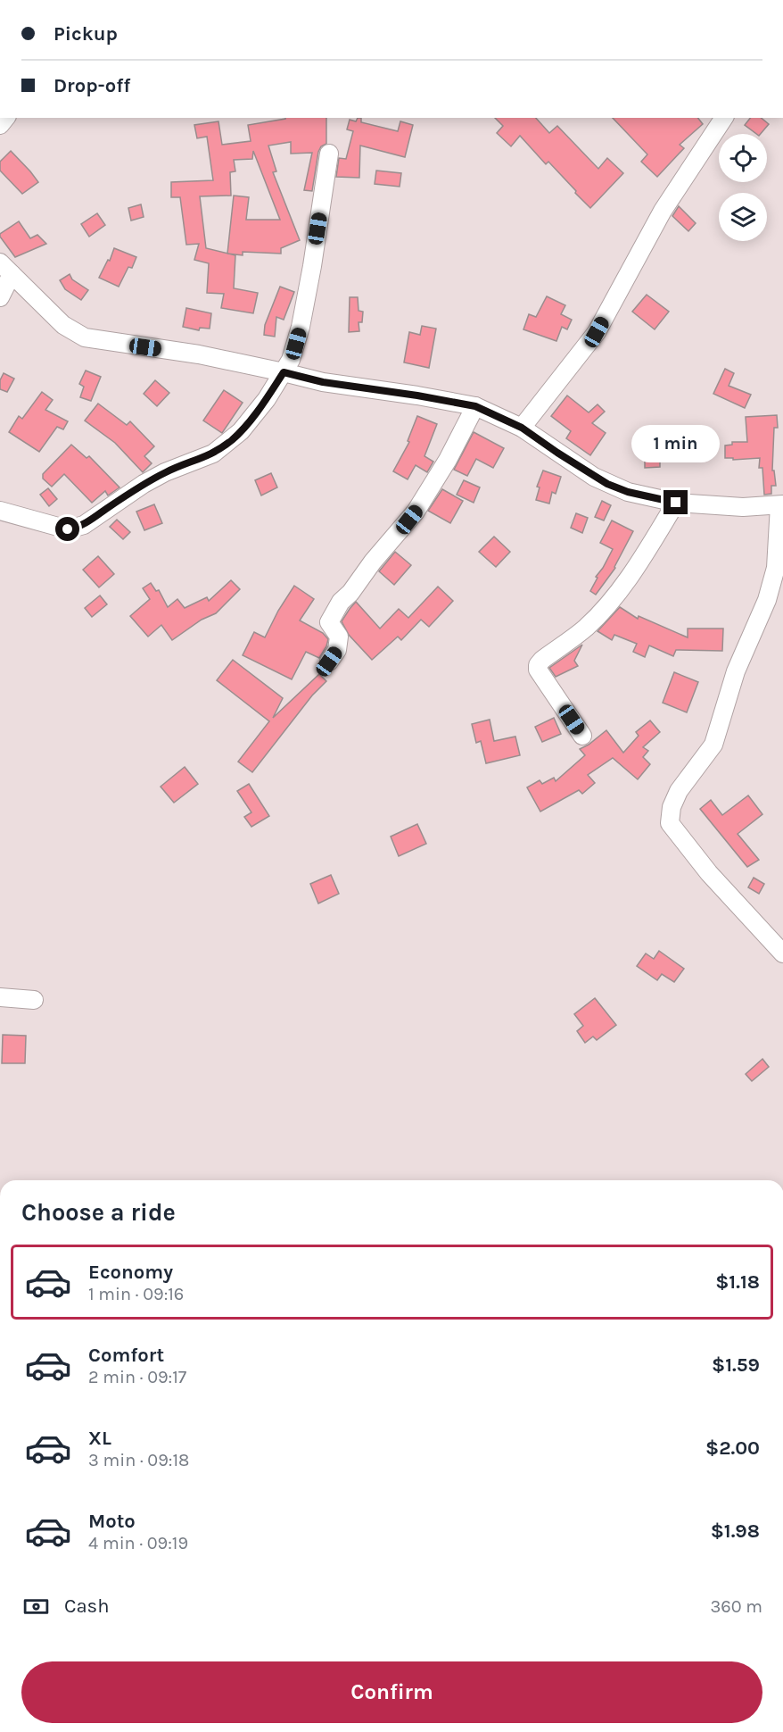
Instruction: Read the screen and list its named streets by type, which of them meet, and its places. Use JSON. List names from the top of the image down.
{
  "page": {
    "banner": ["Pickup", "Drop-off"],
    "bubble": "1 min",
    "heading": "Choose a ride",
    "list": [
      {
        "name": "Economy",
        "note": "1 min · 09:16",
        "value": "$1.18"
      },
      {
        "name": "Comfort",
        "note": "2 min · 09:17",
        "value": "$1.59"
      },
      {
        "name": "XL",
        "note": "3 min · 09:18",
        "value": "$2.00"
      },
      {
        "name": "Moto",
        "note": "4 min · 09:19",
        "value": "$1.98"
      }
    ],
    "pay": ["Cash", "360 m"],
    "buttons": "Confirm"
  }
}
